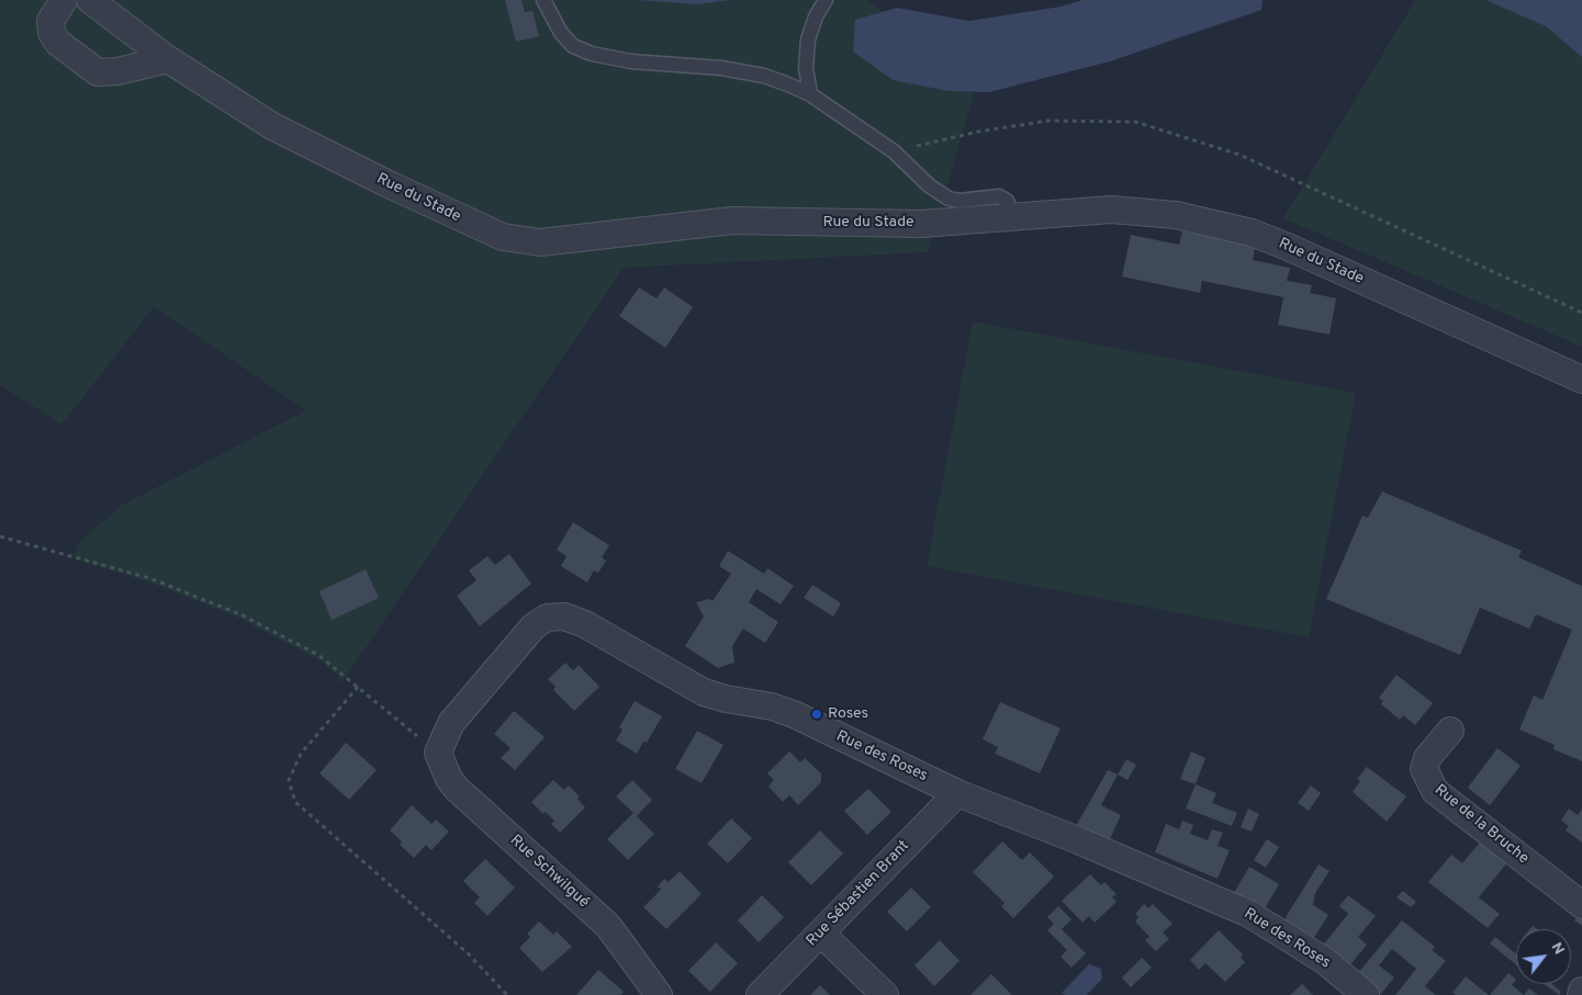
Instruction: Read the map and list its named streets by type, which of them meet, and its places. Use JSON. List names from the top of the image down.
{
  "streets": {
    "street": [
      "Rue du Stade",
      "Rue des Roses",
      "Rue de la Bruche",
      "Rue Schwilgué",
      "Rue Sébastien Brant"
    ]
  },
  "crossings": [
    ["Rue des Roses", "Rue Schwilgué"],
    ["Rue des Roses", "Rue Sébastien Brant"]
  ],
  "places": ["Roses"],
  "north": "top right"
}
